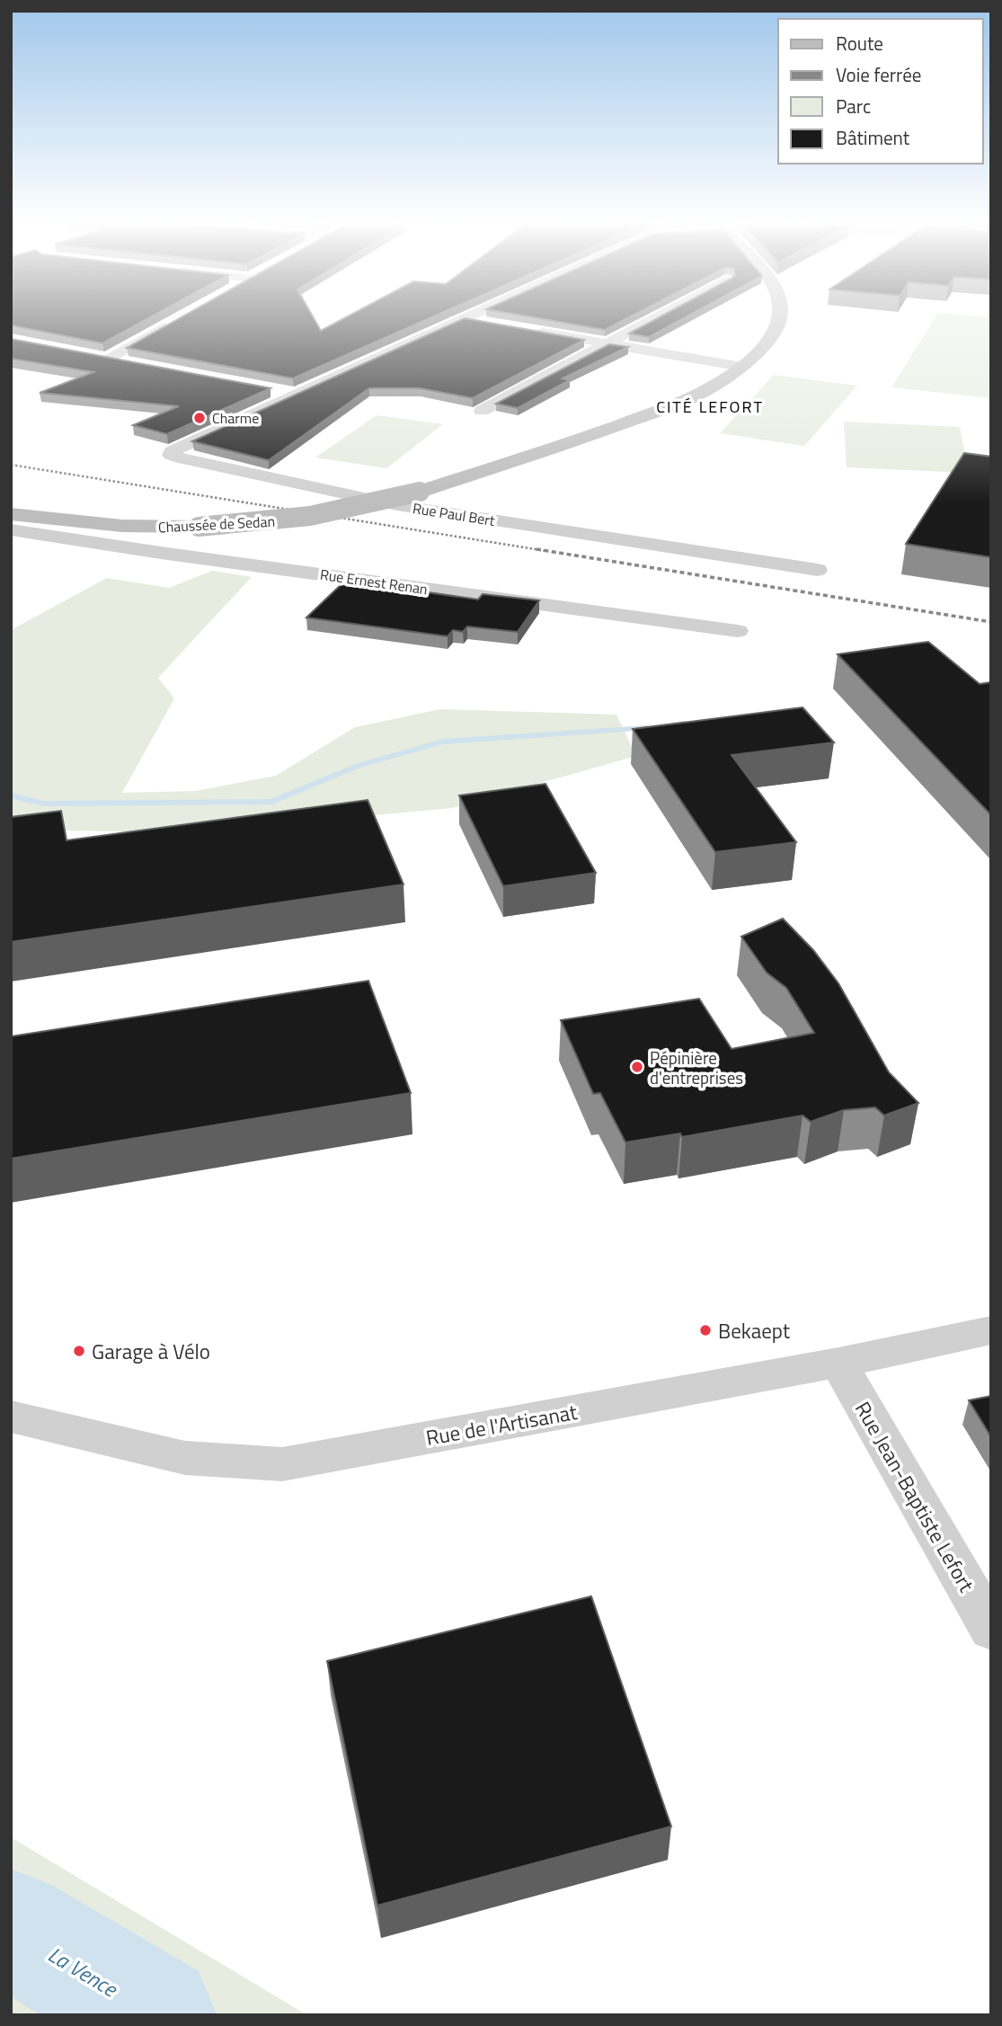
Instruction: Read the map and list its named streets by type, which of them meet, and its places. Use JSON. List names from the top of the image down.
{
  "streets": {
    "main road": ["Chaussée de Sedan"],
    "street": [
      "Rue Paul Bert",
      "Rue Ernest Renan",
      "Rue de l'Artisanat",
      "Rue Jean-Baptiste Lefort"
    ]
  },
  "crossings": [
    ["Rue de l'Artisanat", "Rue Jean-Baptiste Lefort"]
  ],
  "districts": ["CITÉ LEFORT"],
  "water": ["La Vence"],
  "places": [
    "Charme",
    "Pépinière d'entreprises",
    "Bekaept",
    "Garage à Vélo"
  ],
  "legend": [
    "Route",
    "Voie ferrée",
    "Parc",
    "Bâtiment"
  ]
}
